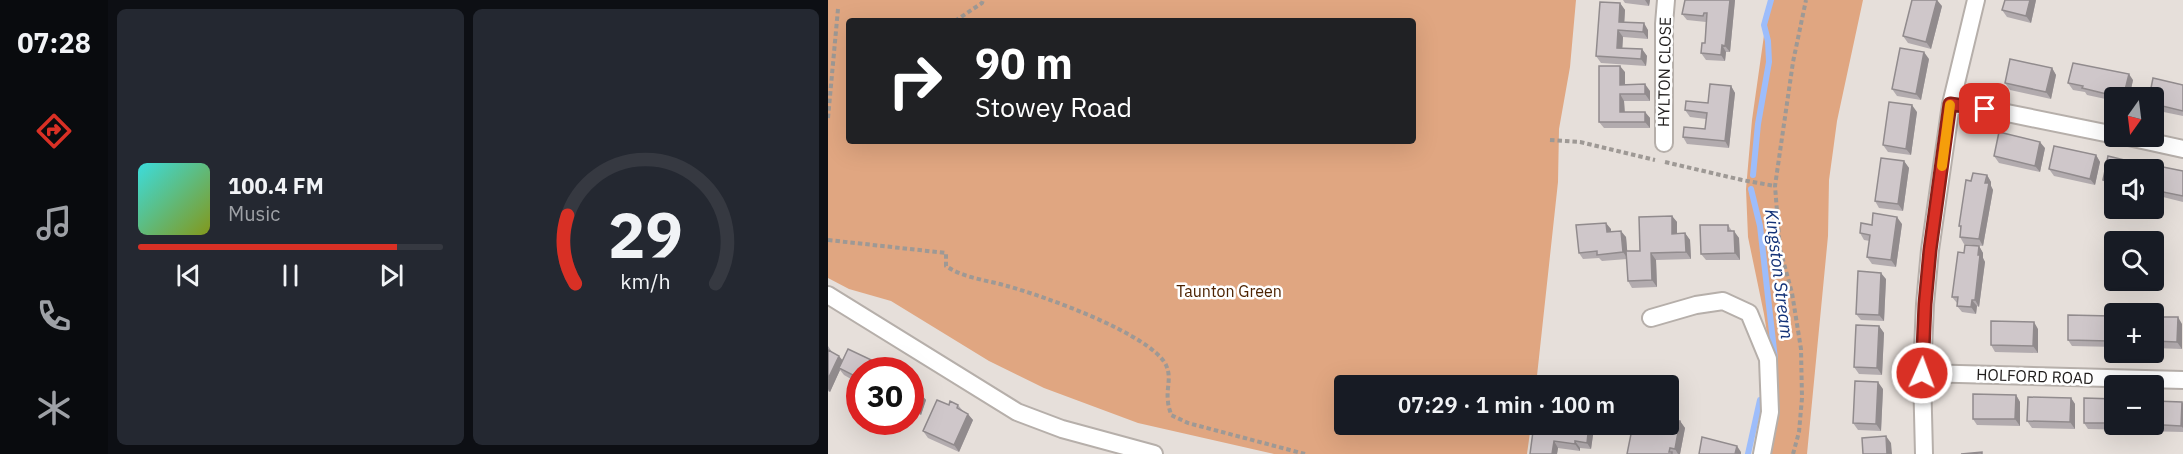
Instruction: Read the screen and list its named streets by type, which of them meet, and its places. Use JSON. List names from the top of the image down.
{
  "streets": {
    "street": ["HYLTON CLOSE", "HOLFORD ROAD"]
  },
  "water": ["Kingston Stream"],
  "parks": ["Taunton Green"],
  "north": "bottom",
  "page": {
    "tabs": "07:28",
    "turn": ["90 m", "Stowey Road"],
    "map_buttons": ["+", "−"],
    "song": ["100.4 FM", "Music"],
    "limit": "30",
    "trip": "07:29 · 1 min · 100 m",
    "gauge": ["29", "km/h"]
  }
}
